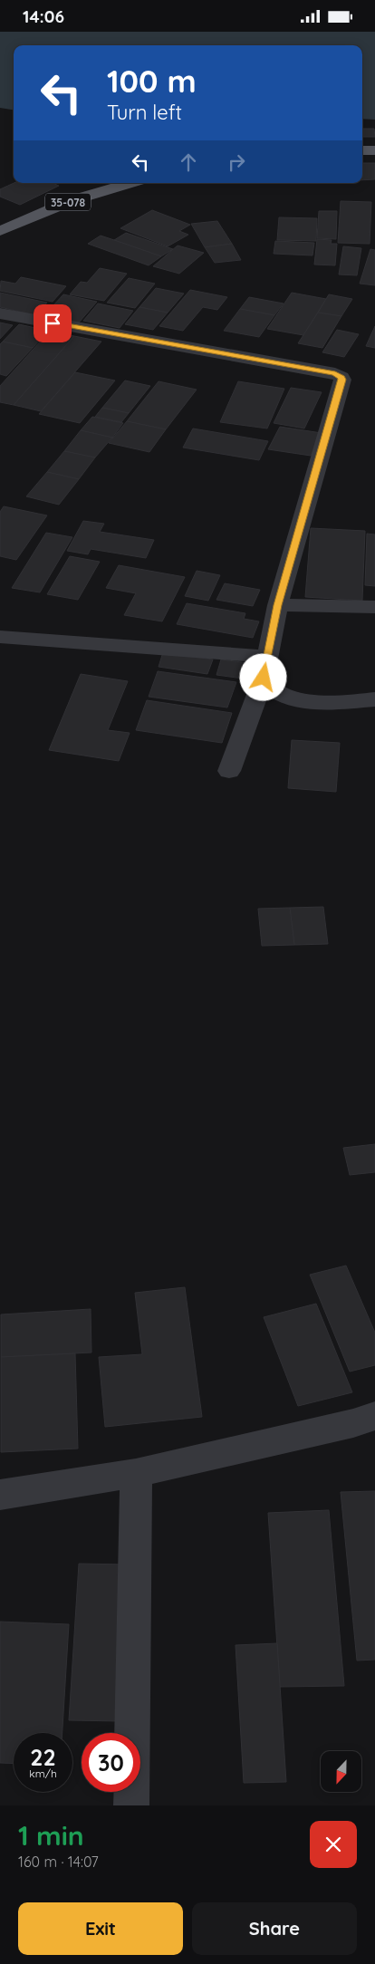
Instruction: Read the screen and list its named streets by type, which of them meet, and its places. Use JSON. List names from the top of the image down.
{
  "streets": {
    "main road": ["35-078"]
  },
  "north": "bottom",
  "page": {
    "status": "14:06",
    "turn": ["100 m", "Turn left"],
    "speed": "22 km/h",
    "limit": "30",
    "heading": ["1 min", "160 m · 14:07"],
    "buttons": ["Exit", "Share"]
  }
}
